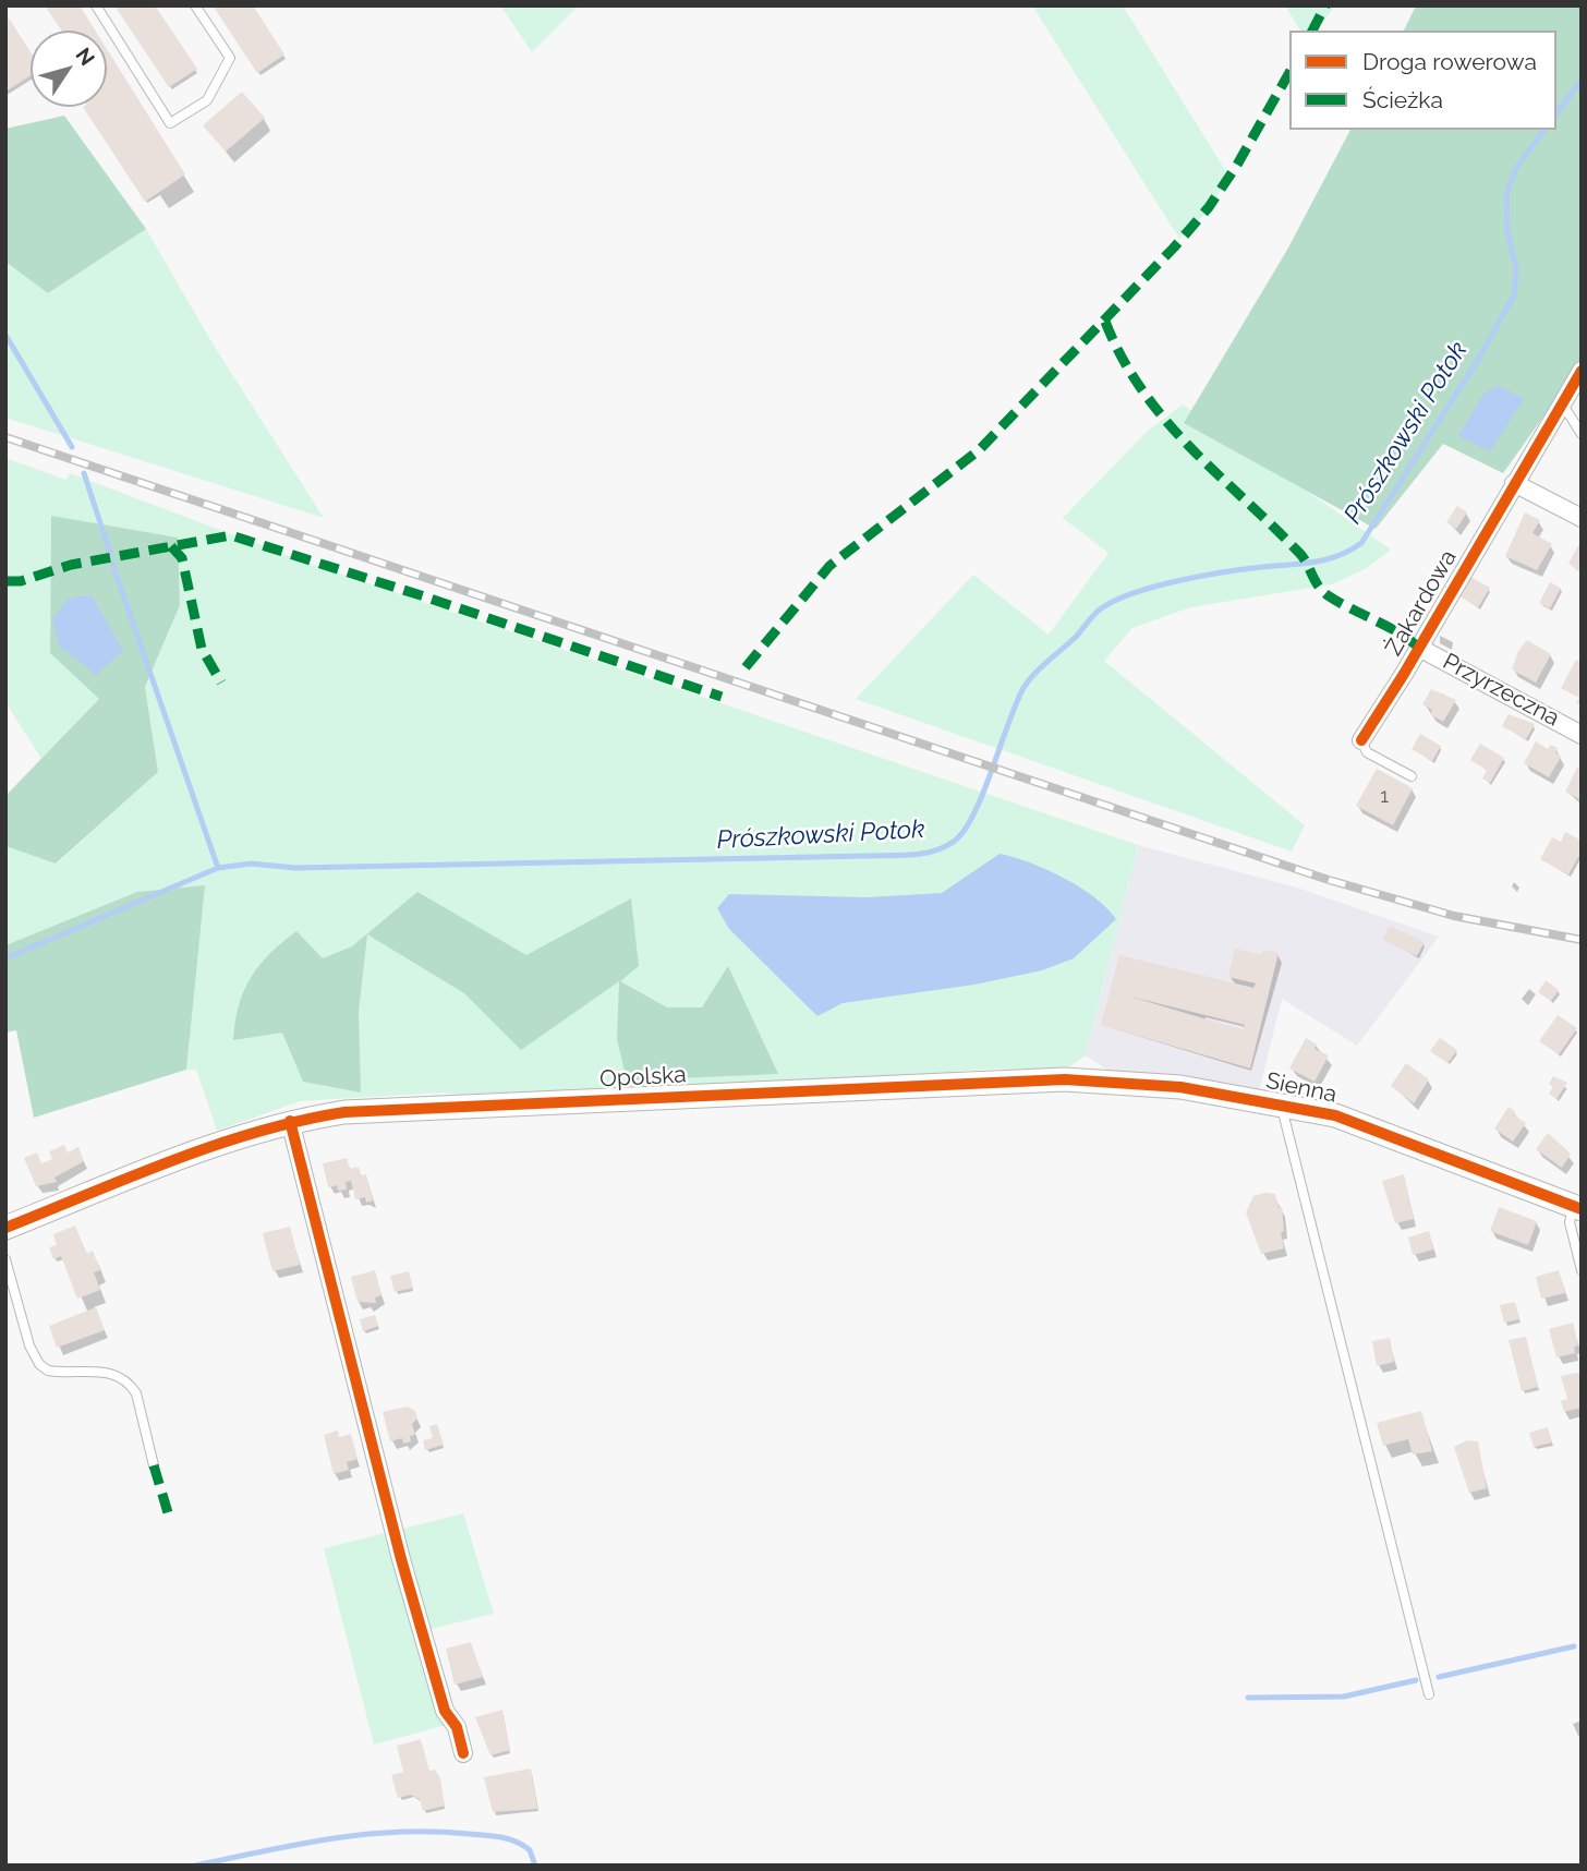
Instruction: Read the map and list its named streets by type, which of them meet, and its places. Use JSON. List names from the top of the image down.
{
  "streets": {
    "street": [
      "Żakardowa",
      "Przyrzeczna",
      "Opolska",
      "Sienna"
    ]
  },
  "crossings": [
    ["Żakardowa", "Przyrzeczna"],
    ["Opolska", "Sienna"]
  ],
  "water": ["Prószkowski Potok"],
  "house_numbers": ["1"],
  "legend": ["Droga rowerowa", "Ścieżka"],
  "north": "top right"
}
